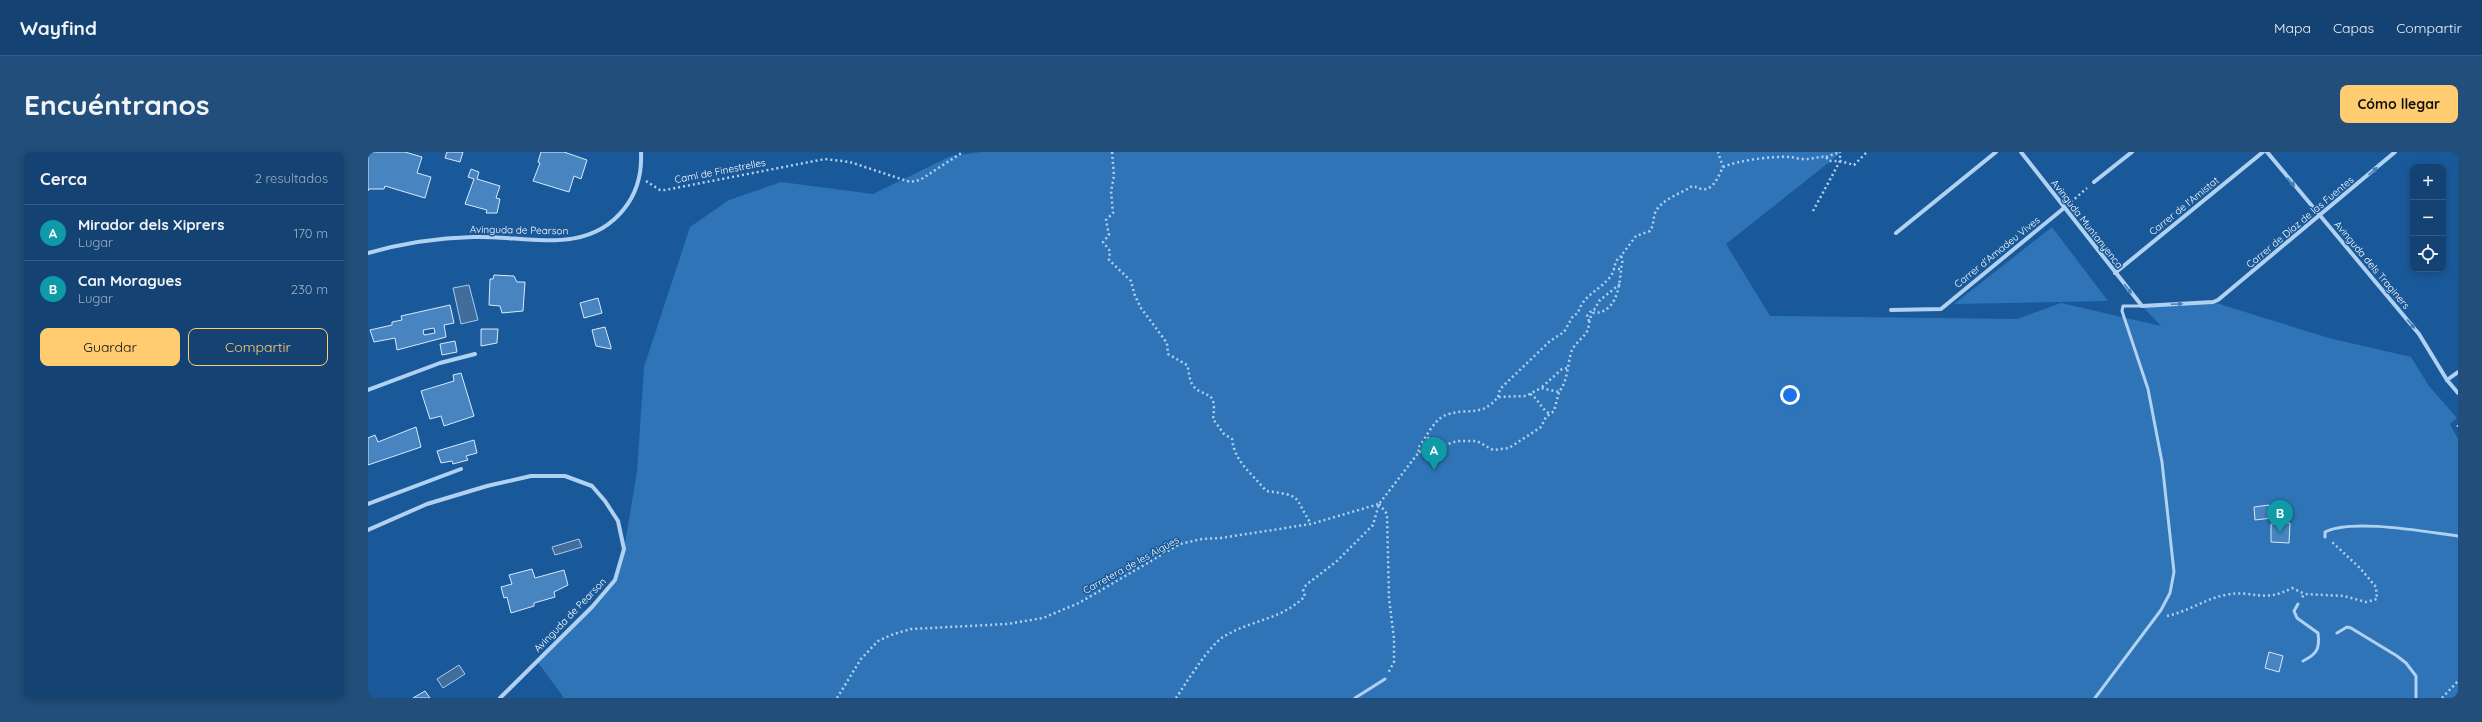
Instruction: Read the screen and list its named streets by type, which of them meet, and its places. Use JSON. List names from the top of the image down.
{
  "streets": {
    "street": [
      "Carrer de l'Amistat",
      "Carrer de Díaz de las Fuentes",
      "Avinguda Muntanyenca",
      "Avinguda de Pearson",
      "Carrer d'Amadeu Vives",
      "Avinguda dels Traginers"
    ],
    "path": ["Camí de Finestrelles", "Carretera de les Aigües"]
  },
  "crossings": [
    ["Camí de Finestrelles", "Avinguda de Pearson"],
    ["Carrer de l'Amistat", "Avinguda Muntanyenca"],
    ["Carrer de Díaz de las Fuentes", "Avinguda Muntanyenca"],
    ["Carrer de Díaz de las Fuentes", "Avinguda dels Traginers"],
    ["Avinguda Muntanyenca", "Carrer d'Amadeu Vives"]
  ],
  "one_way": ["Carrer de Díaz de las Fuentes", "Avinguda dels Traginers"],
  "page": {
    "header": "Wayfind",
    "nav": ["Mapa", "Capas", "Compartir"],
    "buttons": [
      "Cómo llegar",
      ["Guardar", "Compartir"]
    ],
    "title": "Encuéntranos",
    "heading": ["Cerca", "2 resultados"],
    "map_buttons": ["+", "−"],
    "list": [
      {
        "mark": "A",
        "name": "Mirador dels Xiprers",
        "note": "Lugar",
        "value": "170 m"
      },
      {
        "mark": "B",
        "name": "Can Moragues",
        "note": "Lugar",
        "value": "230 m"
      }
    ],
    "pins": ["A", "B"]
  }
}
